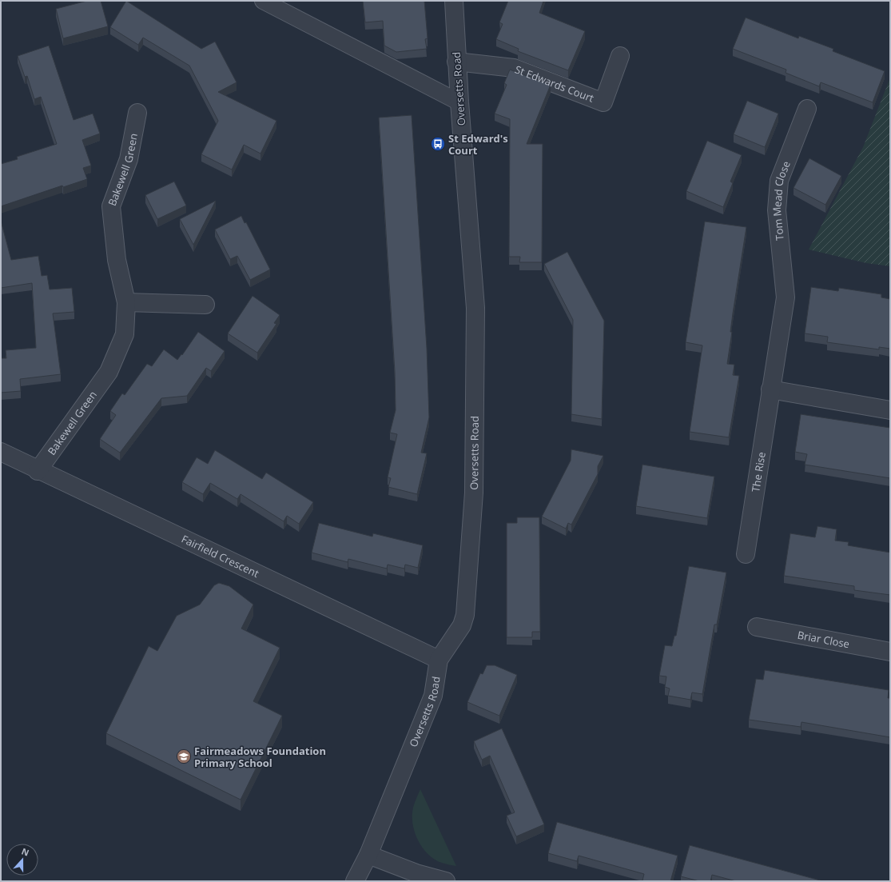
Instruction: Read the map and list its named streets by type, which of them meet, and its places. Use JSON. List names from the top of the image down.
{
  "streets": {
    "street": [
      "St Edwards Court",
      "Oversetts Road",
      "Bakewell Green",
      "Tom Mead Close",
      "The Rise",
      "Fairfield Crescent",
      "Briar Close"
    ]
  },
  "crossings": [
    ["St Edwards Court", "Oversetts Road"],
    ["Oversetts Road", "Fairfield Crescent"],
    ["Bakewell Green", "Fairfield Crescent"],
    ["Tom Mead Close", "The Rise"]
  ],
  "places": {
    "bus stop": ["St Edward's Court"],
    "school or university": ["Fairmeadows Foundation Primary School"]
  },
  "north": "top"
}
